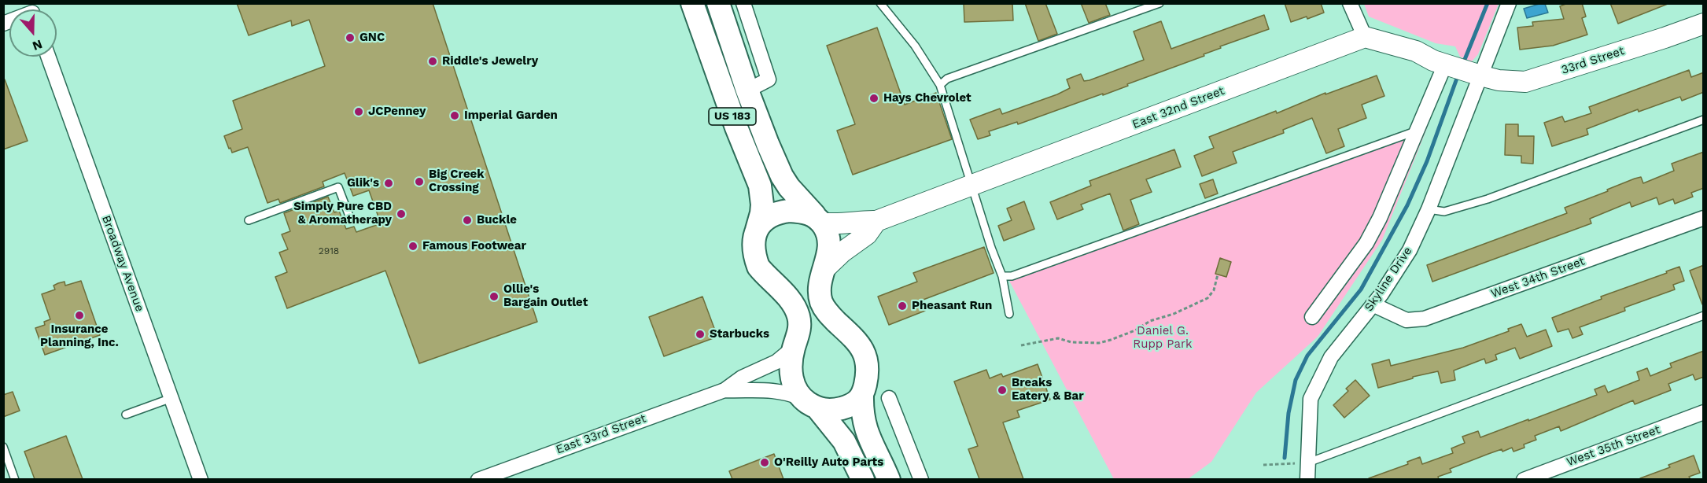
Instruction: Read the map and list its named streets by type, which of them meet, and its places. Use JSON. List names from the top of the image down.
{
  "streets": {
    "main road": ["US 183"],
    "street": [
      "33rd Street",
      "East 32nd Street",
      "Broadway Avenue",
      "West 34th Street",
      "Skyline Drive",
      "East 33rd Street",
      "West 35th Street"
    ]
  },
  "crossings": [
    ["33rd Street", "Skyline Drive"],
    ["East 32nd Street", "US 183"],
    ["West 34th Street", "Skyline Drive"]
  ],
  "parks": ["Daniel G. Rupp Park"],
  "places": [
    "GNC",
    "Riddle's Jewelry",
    "Hays Chevrolet",
    "JCPenney",
    "Imperial Garden",
    "Big Creek Crossing",
    "Glik's",
    "Simply Pure CBD & Aromatherapy",
    "Buckle",
    "Famous Footwear",
    "Ollie's Bargain Outlet",
    "Pheasant Run",
    "Insurance Planning, Inc.",
    "Starbucks",
    "Breaks Eatery & Bar",
    "O'Reilly Auto Parts"
  ],
  "house_numbers": ["2918"],
  "north": "bottom"
}
